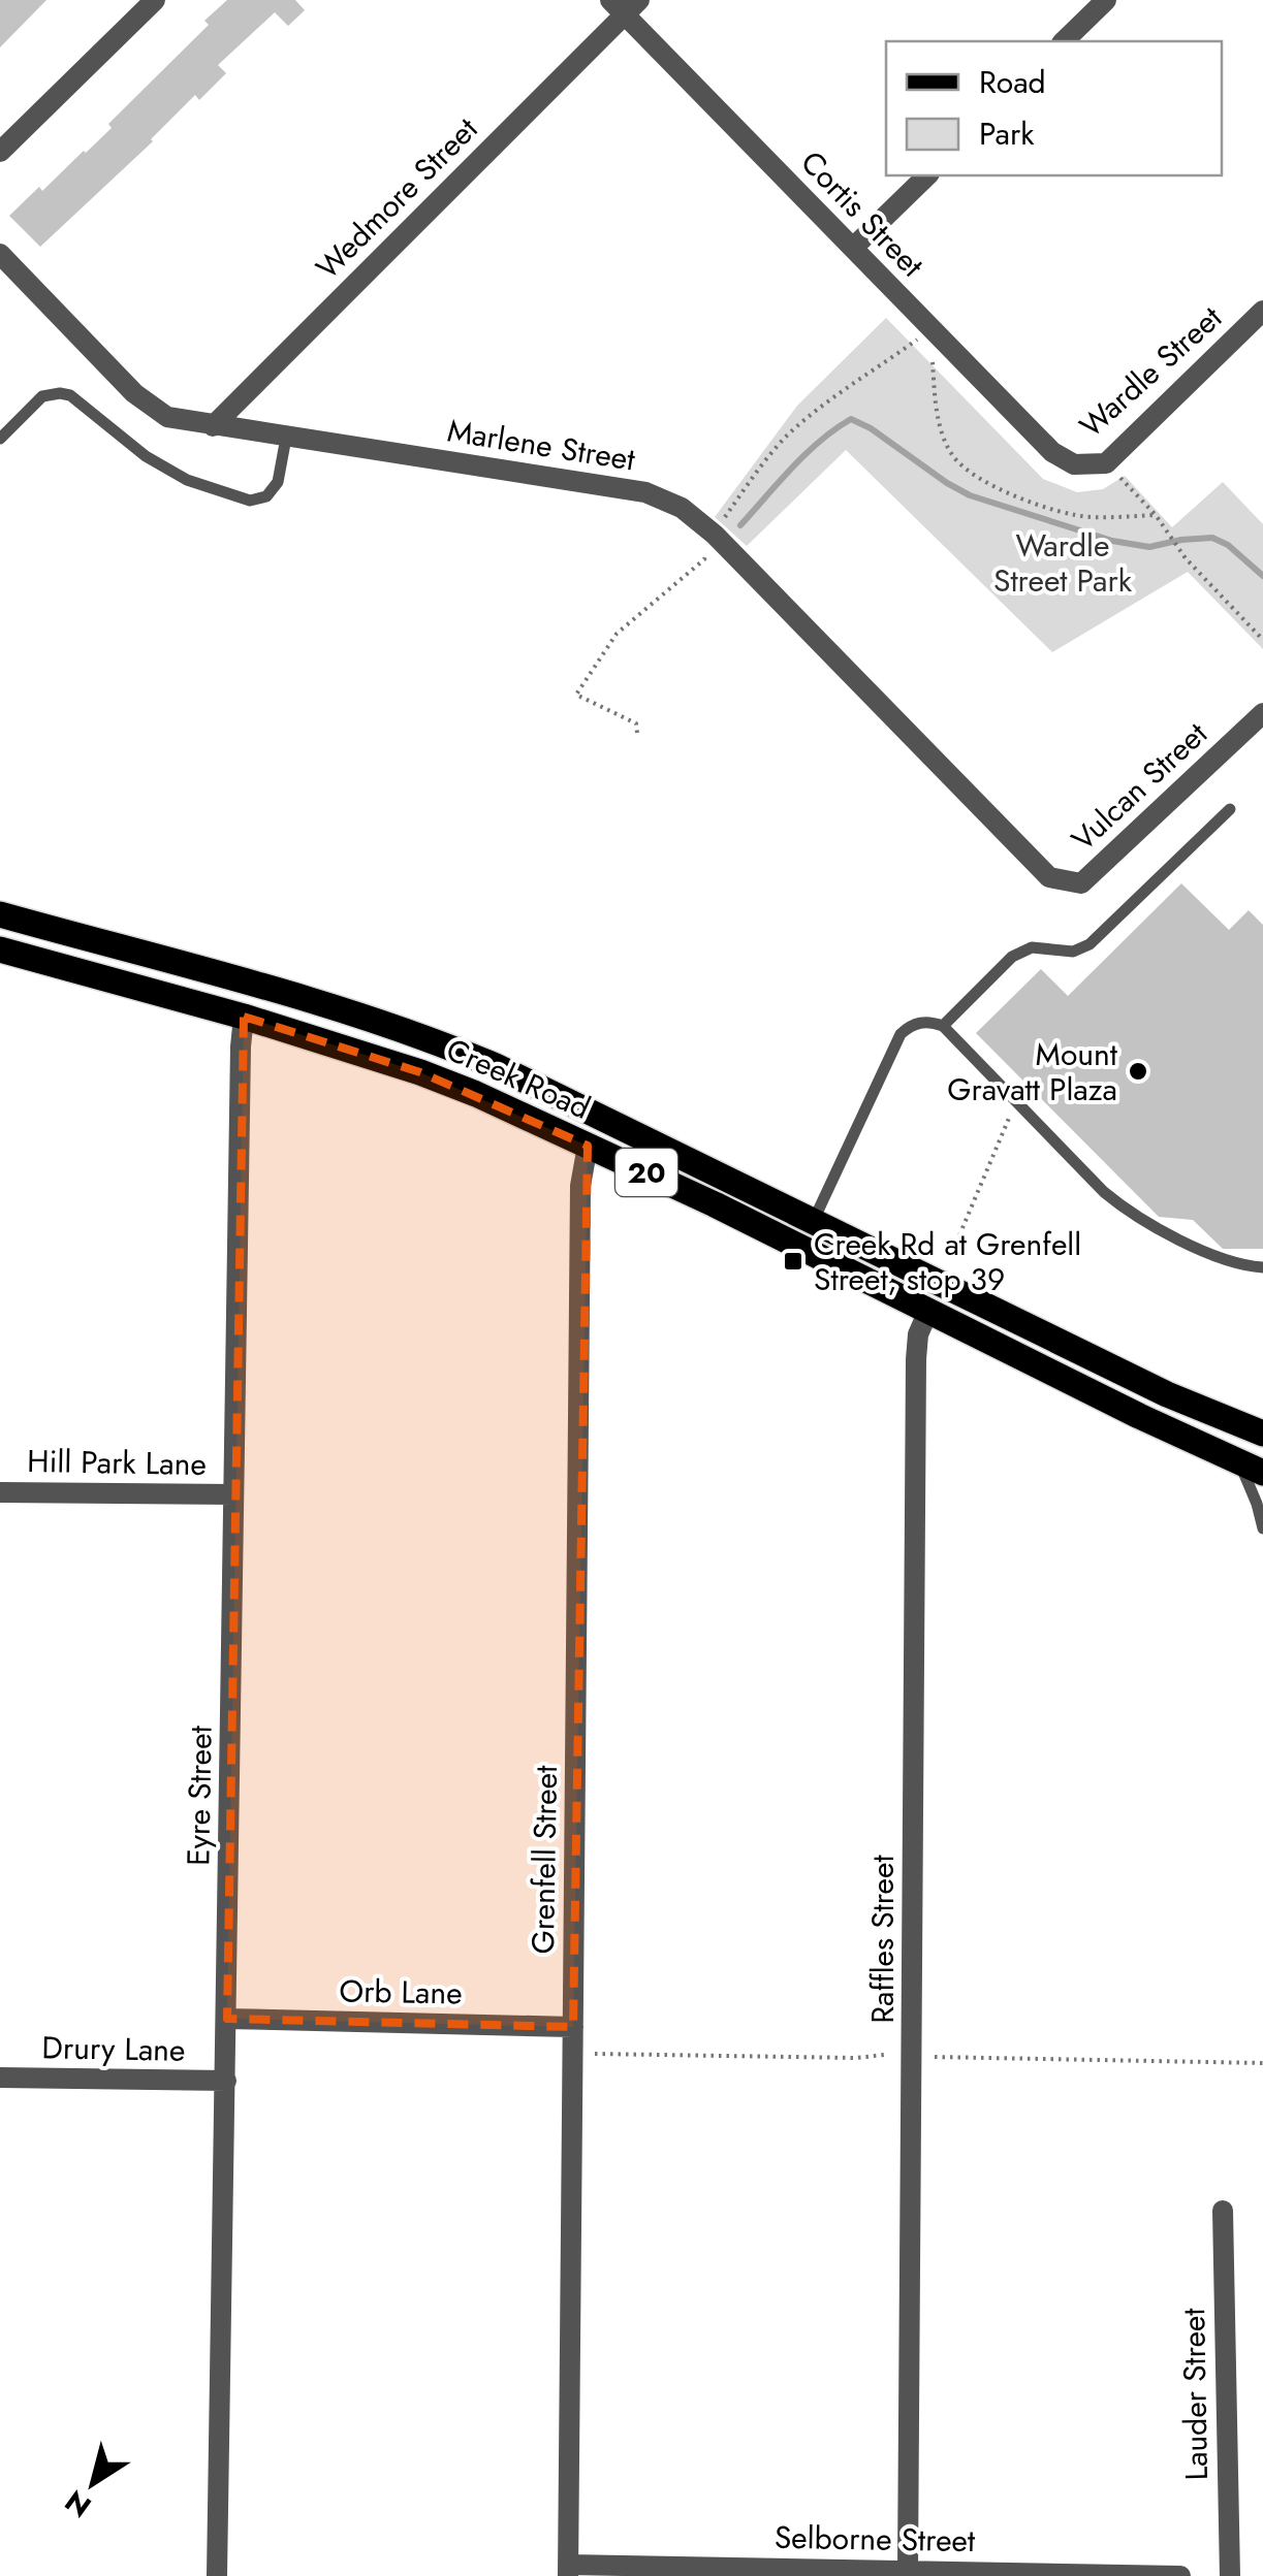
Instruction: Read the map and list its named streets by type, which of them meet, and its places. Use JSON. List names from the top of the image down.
{
  "streets": {
    "main road": ["Creek Road", "20"],
    "street": [
      "Wedmore Street",
      "Cortis Street",
      "Wardle Street",
      "Marlene Street",
      "Vulcan Street",
      "Hill Park Lane",
      "Eyre Street",
      "Grenfell Street",
      "Raffles Street",
      "Orb Lane",
      "Drury Lane",
      "Lauder Street",
      "Selborne Street"
    ]
  },
  "crossings": [
    ["Wedmore Street", "Cortis Street"],
    ["Wedmore Street", "Marlene Street"],
    ["Cortis Street", "Wardle Street"],
    ["Marlene Street", "Vulcan Street"],
    ["Creek Road", "Eyre Street"],
    ["Creek Road", "Grenfell Street"],
    ["Creek Road", "Raffles Street"],
    ["Hill Park Lane", "Eyre Street"],
    ["Eyre Street", "Orb Lane"],
    ["Eyre Street", "Drury Lane"],
    ["Grenfell Street", "Orb Lane"],
    ["Grenfell Street", "Selborne Street"],
    ["Raffles Street", "Selborne Street"]
  ],
  "parks": ["Wardle Street Park"],
  "places": {
    "other": ["Mount Gravatt Plaza"],
    "transit": ["Creek Rd at Grenfell Street, stop 39"]
  },
  "legend": ["Road", "Park"],
  "north": "bottom left"
}
